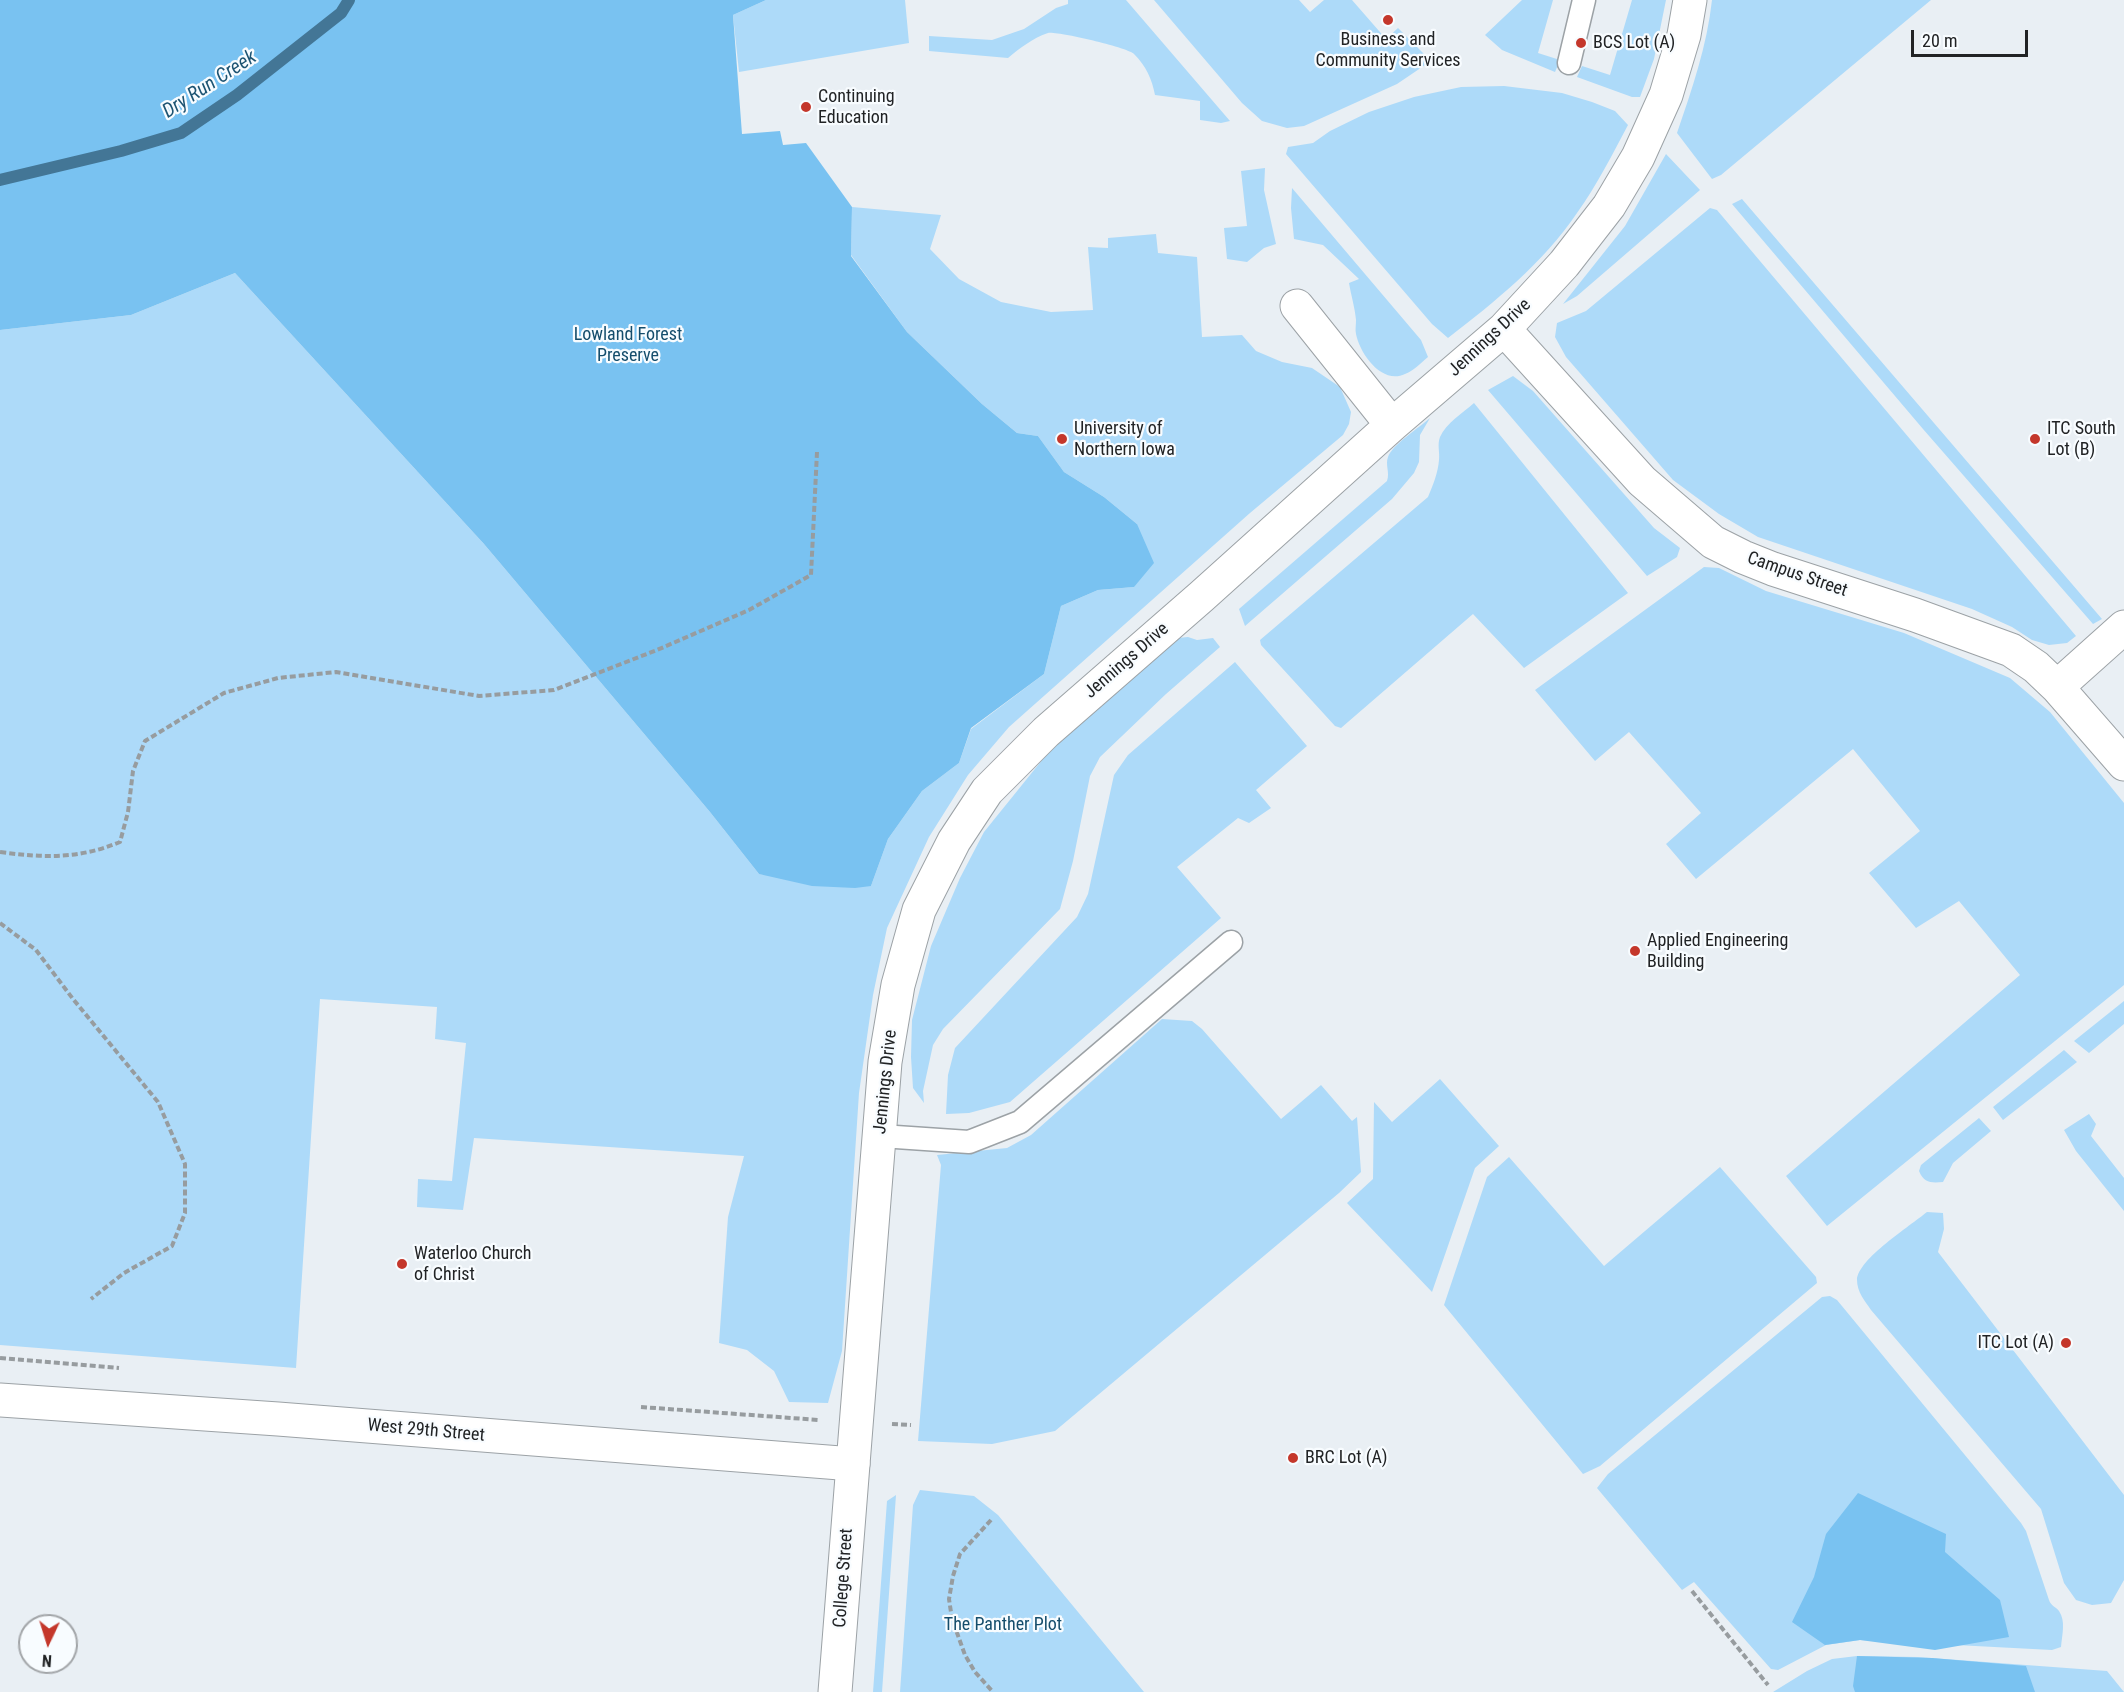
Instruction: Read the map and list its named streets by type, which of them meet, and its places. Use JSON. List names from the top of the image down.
{
  "streets": {
    "street": [
      "Jennings Drive",
      "Campus Street",
      "West 29th Street",
      "College Street"
    ]
  },
  "crossings": [
    ["Jennings Drive", "Campus Street"],
    ["Jennings Drive", "West 29th Street"],
    ["Jennings Drive", "College Street"],
    ["West 29th Street", "College Street"]
  ],
  "water": ["Dry Run Creek"],
  "parks": ["Lowland Forest Preserve", "The Panther Plot"],
  "places": [
    "Business and Community Services",
    "BCS Lot (A)",
    "Continuing Education",
    "University of Northern Iowa",
    "ITC South Lot (B)",
    "Applied Engineering Building",
    "Waterloo Church of Christ",
    "ITC Lot (A)",
    "BRC Lot (A)"
  ],
  "scale_bar": "20 m",
  "north": "bottom"
}
